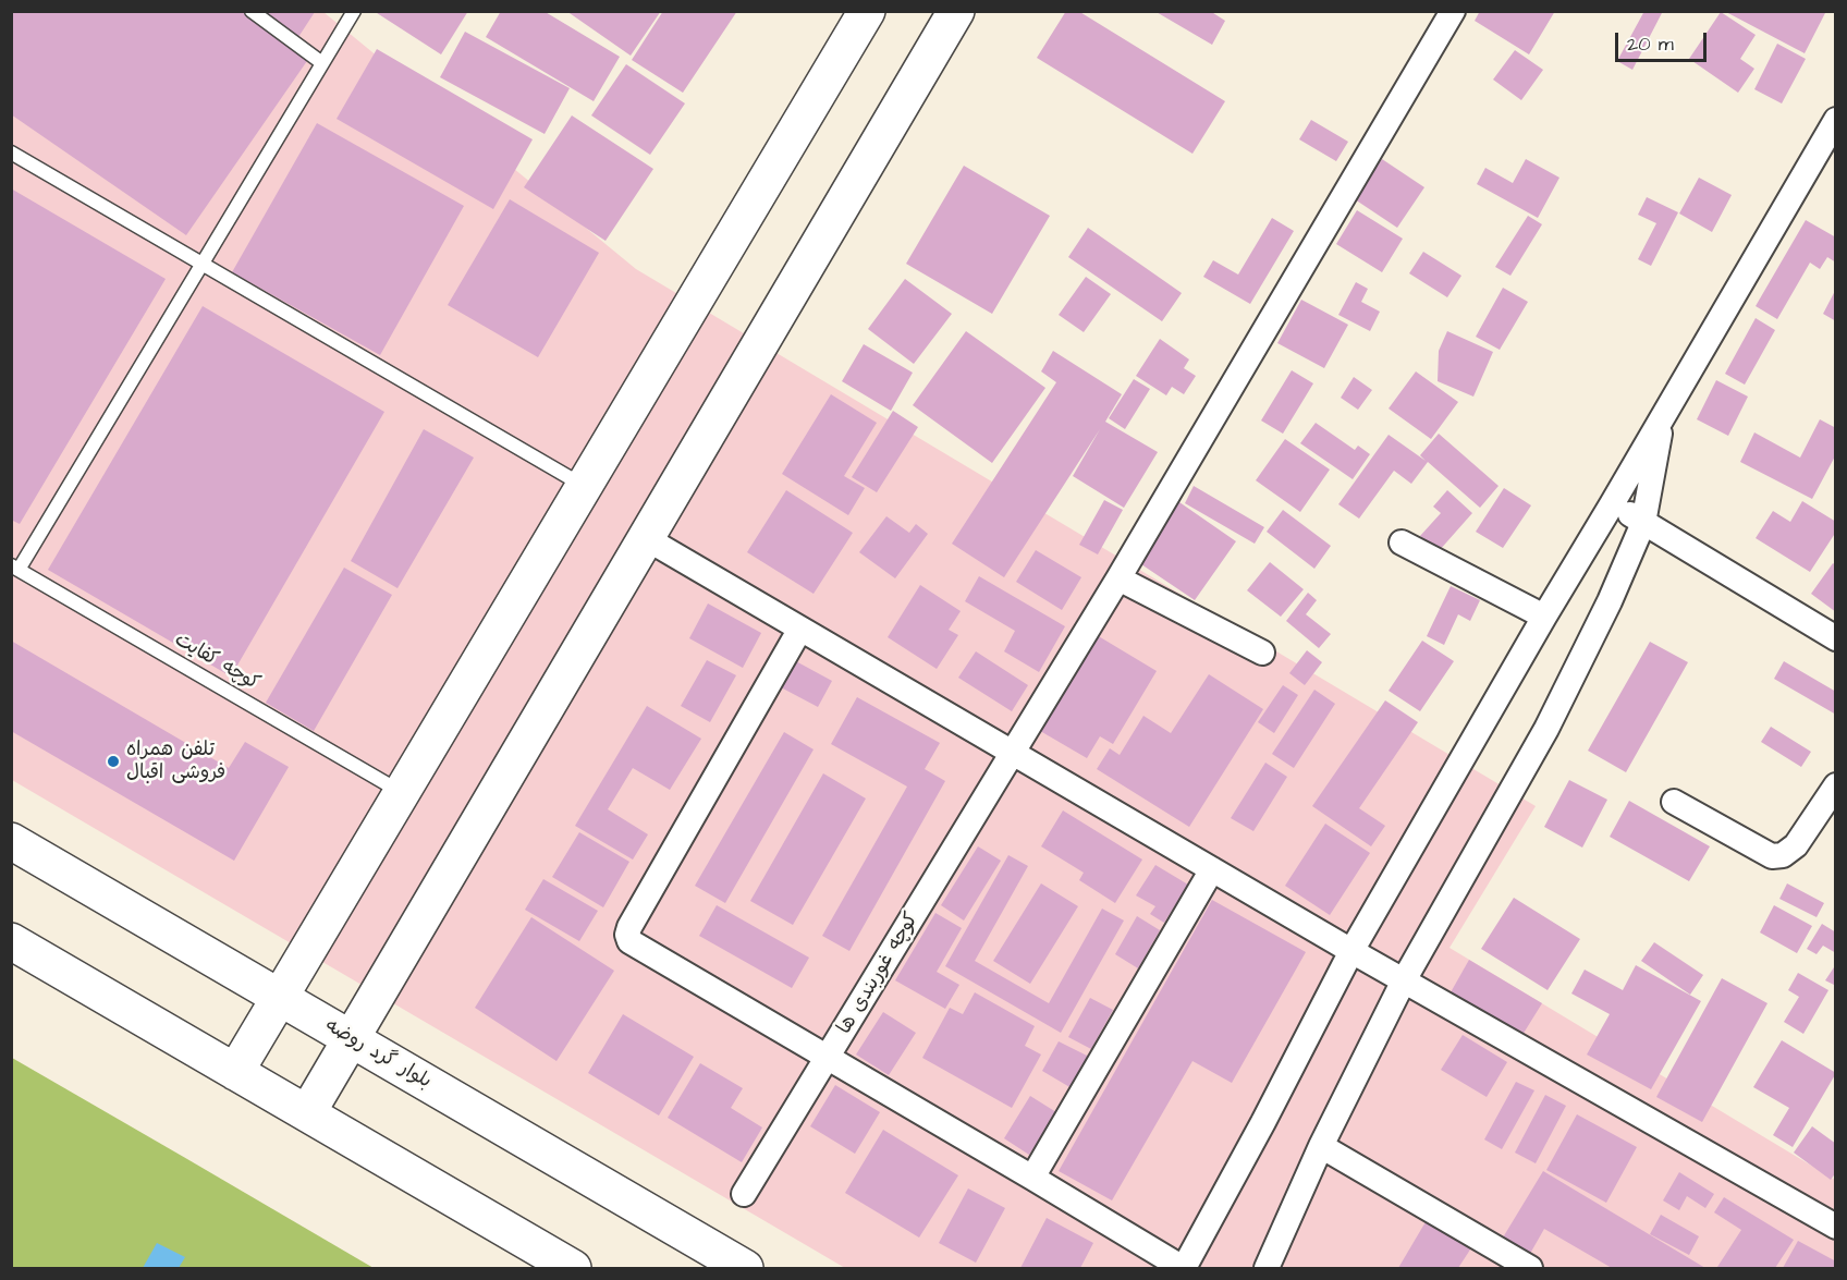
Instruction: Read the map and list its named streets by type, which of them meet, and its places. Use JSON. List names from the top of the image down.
{
  "streets": {
    "main road": ["بلوار گرد روضه"],
    "street": ["کوچه غوربندی ها"],
    "lane": ["کوچه کفایت"]
  },
  "places": ["تلفن همراه فروشی اقبال"],
  "scale_bar": "20 m"
}
